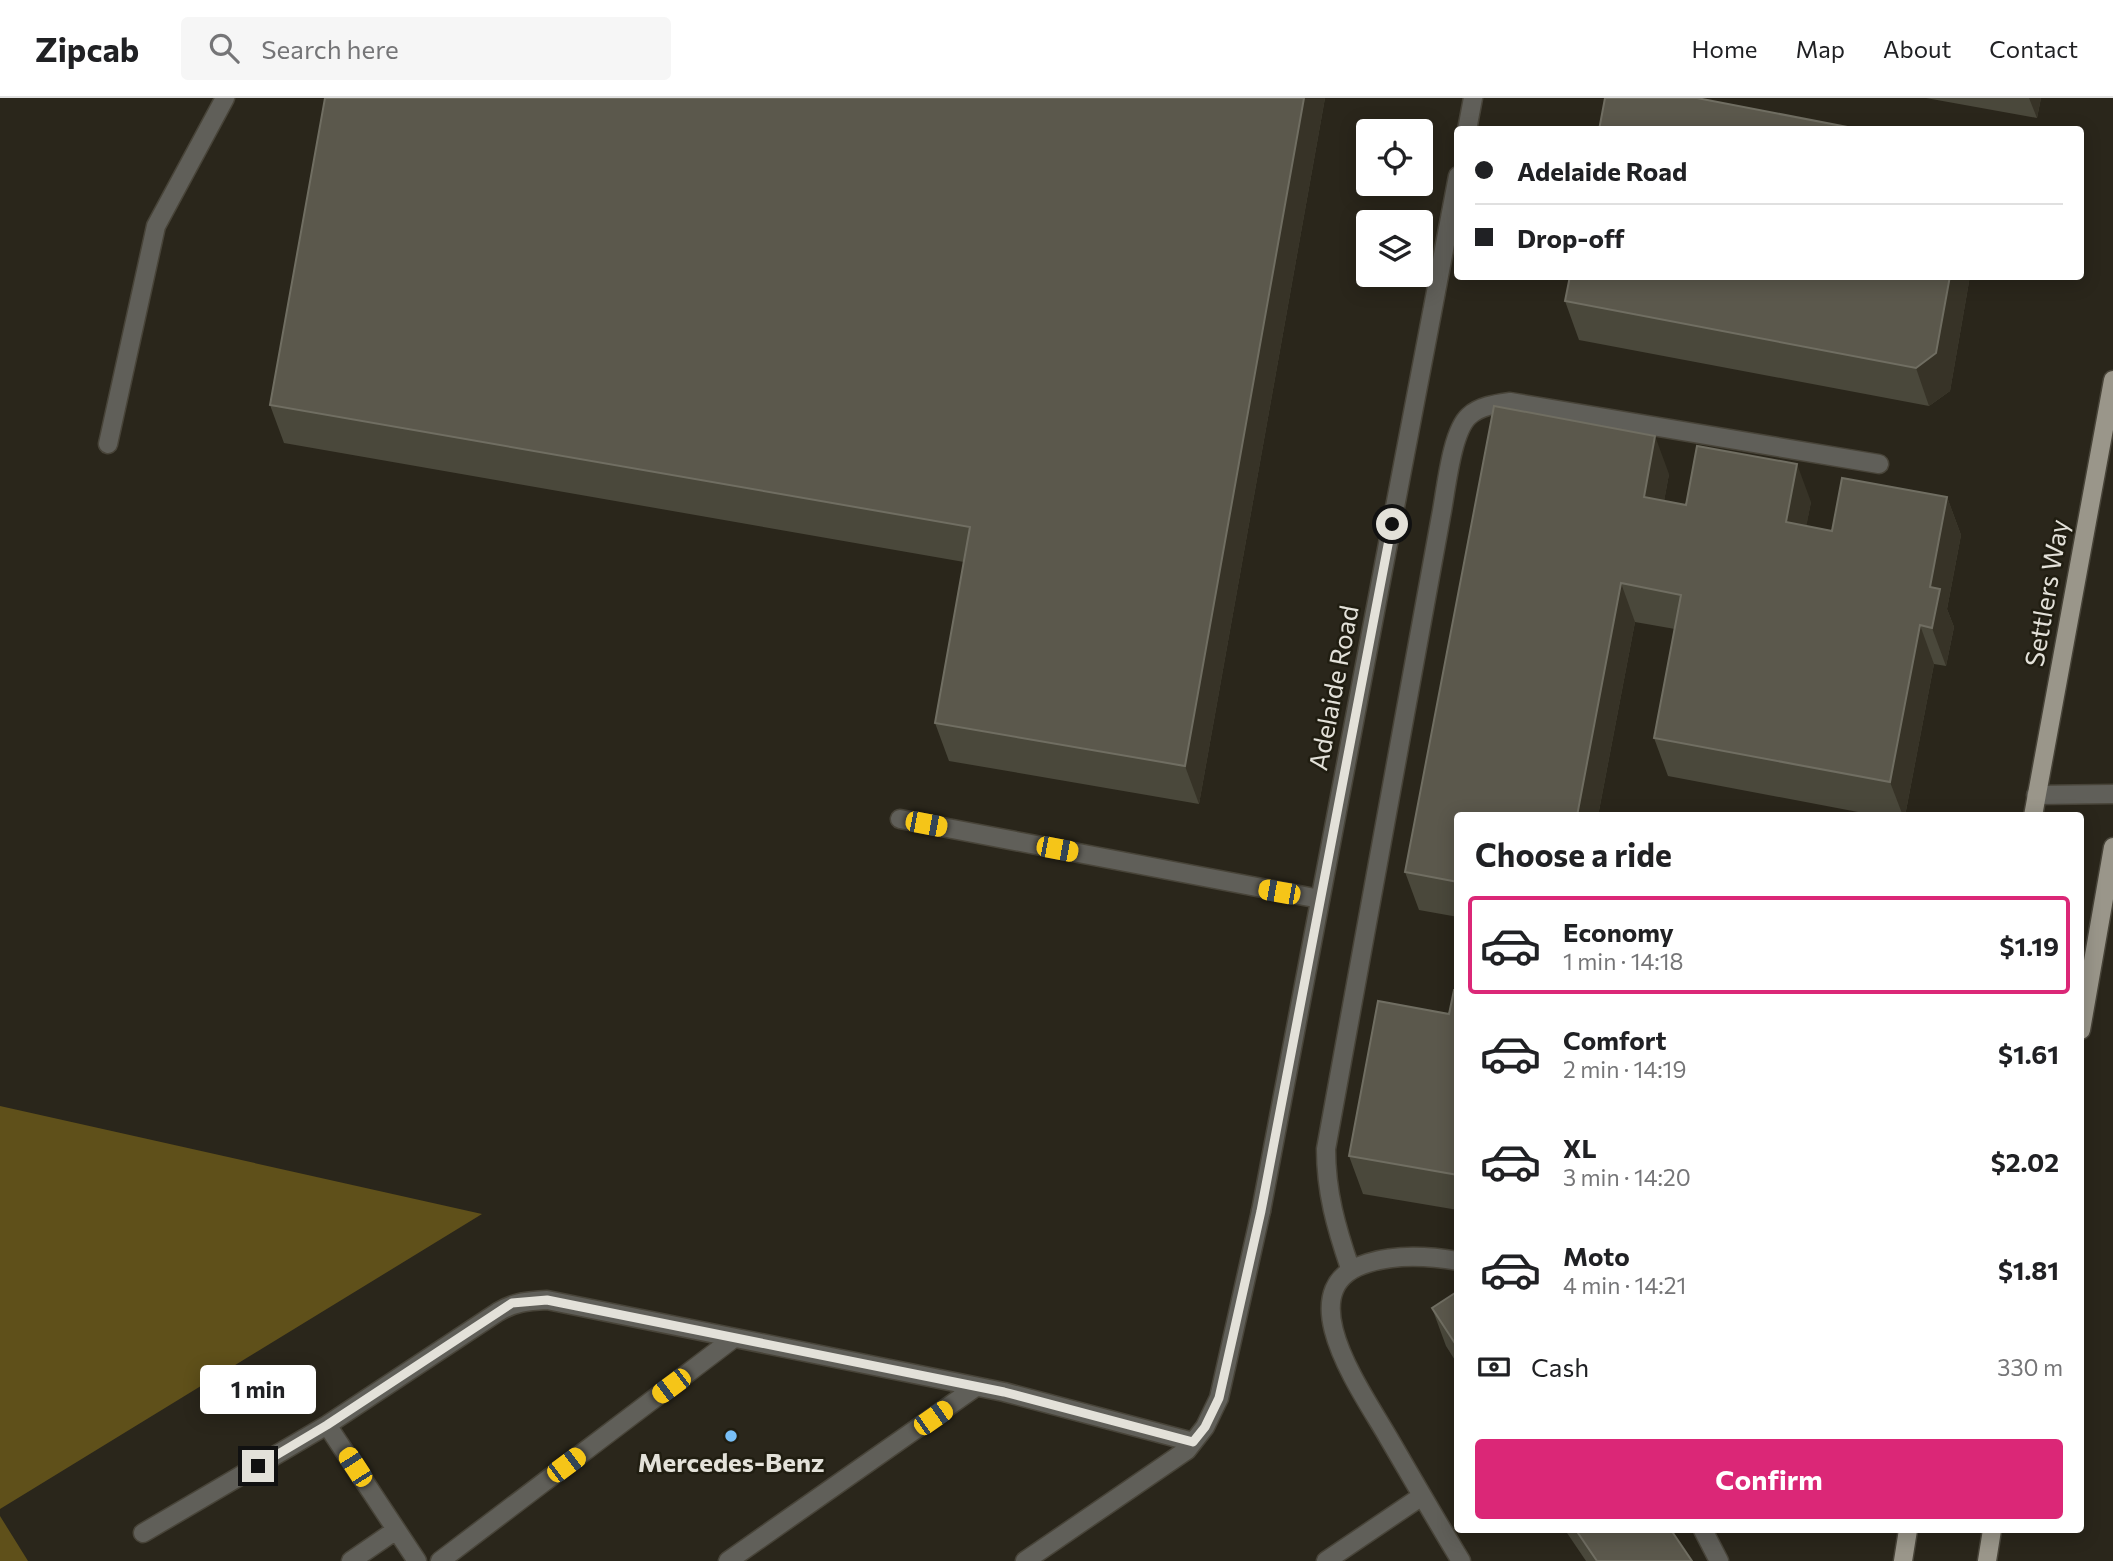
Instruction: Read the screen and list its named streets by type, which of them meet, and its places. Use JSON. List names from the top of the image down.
{
  "streets": {
    "main road": ["Settlers Way"],
    "street": ["Adelaide Road"]
  },
  "places": ["Mercedes-Benz"],
  "page": {
    "header": "Zipcab",
    "search": "Search here",
    "nav": [
      "Home",
      "Map",
      "About",
      "Contact"
    ],
    "banner": ["Adelaide Road", "Drop-off"],
    "heading": "Choose a ride",
    "list": [
      {
        "name": "Economy",
        "note": "1 min · 14:18",
        "value": "$1.19"
      },
      {
        "name": "Comfort",
        "note": "2 min · 14:19",
        "value": "$1.61"
      },
      {
        "name": "XL",
        "note": "3 min · 14:20",
        "value": "$2.02"
      },
      {
        "name": "Moto",
        "note": "4 min · 14:21",
        "value": "$1.81"
      }
    ],
    "pay": ["Cash", "330 m"],
    "bubble": "1 min",
    "buttons": "Confirm"
  }
}
